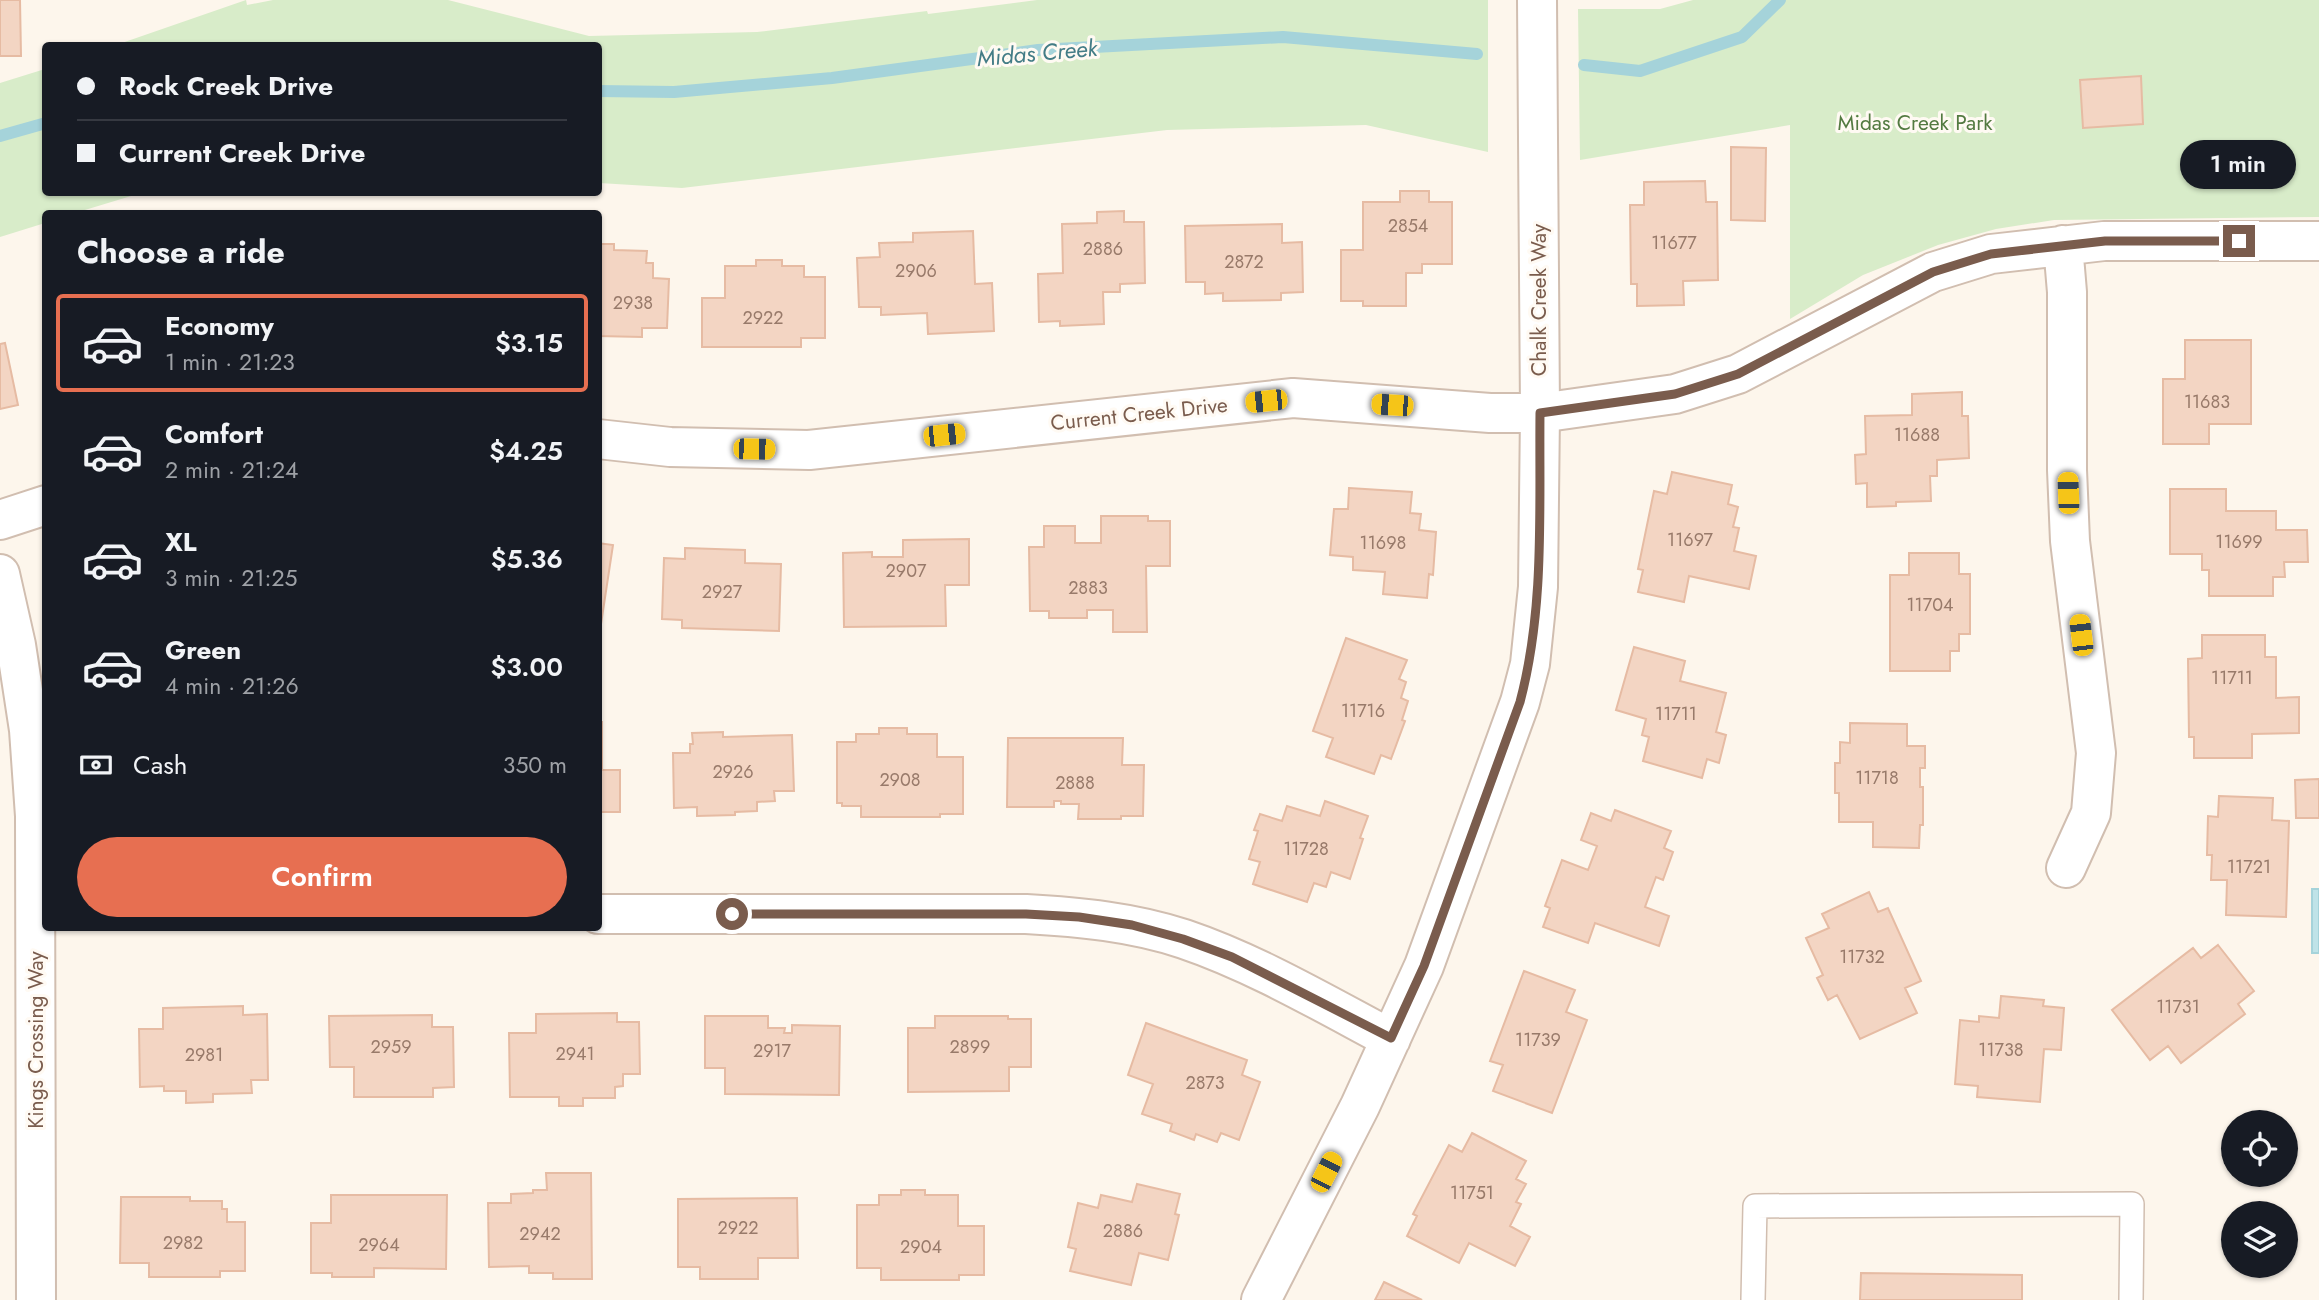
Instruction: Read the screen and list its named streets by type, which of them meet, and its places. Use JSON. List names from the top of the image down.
{
  "streets": {
    "street": ["Chalk Creek Way", "Current Creek Drive", "Kings Crossing Way"]
  },
  "crossings": [
    ["Chalk Creek Way", "Current Creek Drive"]
  ],
  "water": ["Midas Creek"],
  "parks": ["Midas Creek Park"],
  "house_numbers": [
    "2854",
    "11677",
    "2886",
    "2872",
    "2906",
    "2938",
    "2922",
    "11683",
    "11688",
    "11697",
    "11699",
    "11698",
    "2907",
    "2883",
    "2927",
    "11704",
    "11711",
    "11716",
    "11711",
    "2926",
    "11718",
    "2908",
    "2888",
    "11728",
    "11721",
    "11732",
    "11731",
    "11739",
    "2959",
    "2899",
    "11738",
    "2917",
    "2941",
    "2981",
    "2873",
    "11751",
    "2922",
    "2886",
    "2942",
    "2982",
    "2964",
    "2904"
  ],
  "page": {
    "banner": ["Rock Creek Drive", "Current Creek Drive"],
    "bubble": "1 min",
    "heading": "Choose a ride",
    "list": [
      {
        "name": "Economy",
        "note": "1 min · 21:23",
        "value": "$3.15"
      },
      {
        "name": "Comfort",
        "note": "2 min · 21:24",
        "value": "$4.25"
      },
      {
        "name": "XL",
        "note": "3 min · 21:25",
        "value": "$5.36"
      },
      {
        "name": "Green",
        "note": "4 min · 21:26",
        "value": "$3.00"
      }
    ],
    "pay": ["Cash", "350 m"],
    "buttons": "Confirm"
  }
}
